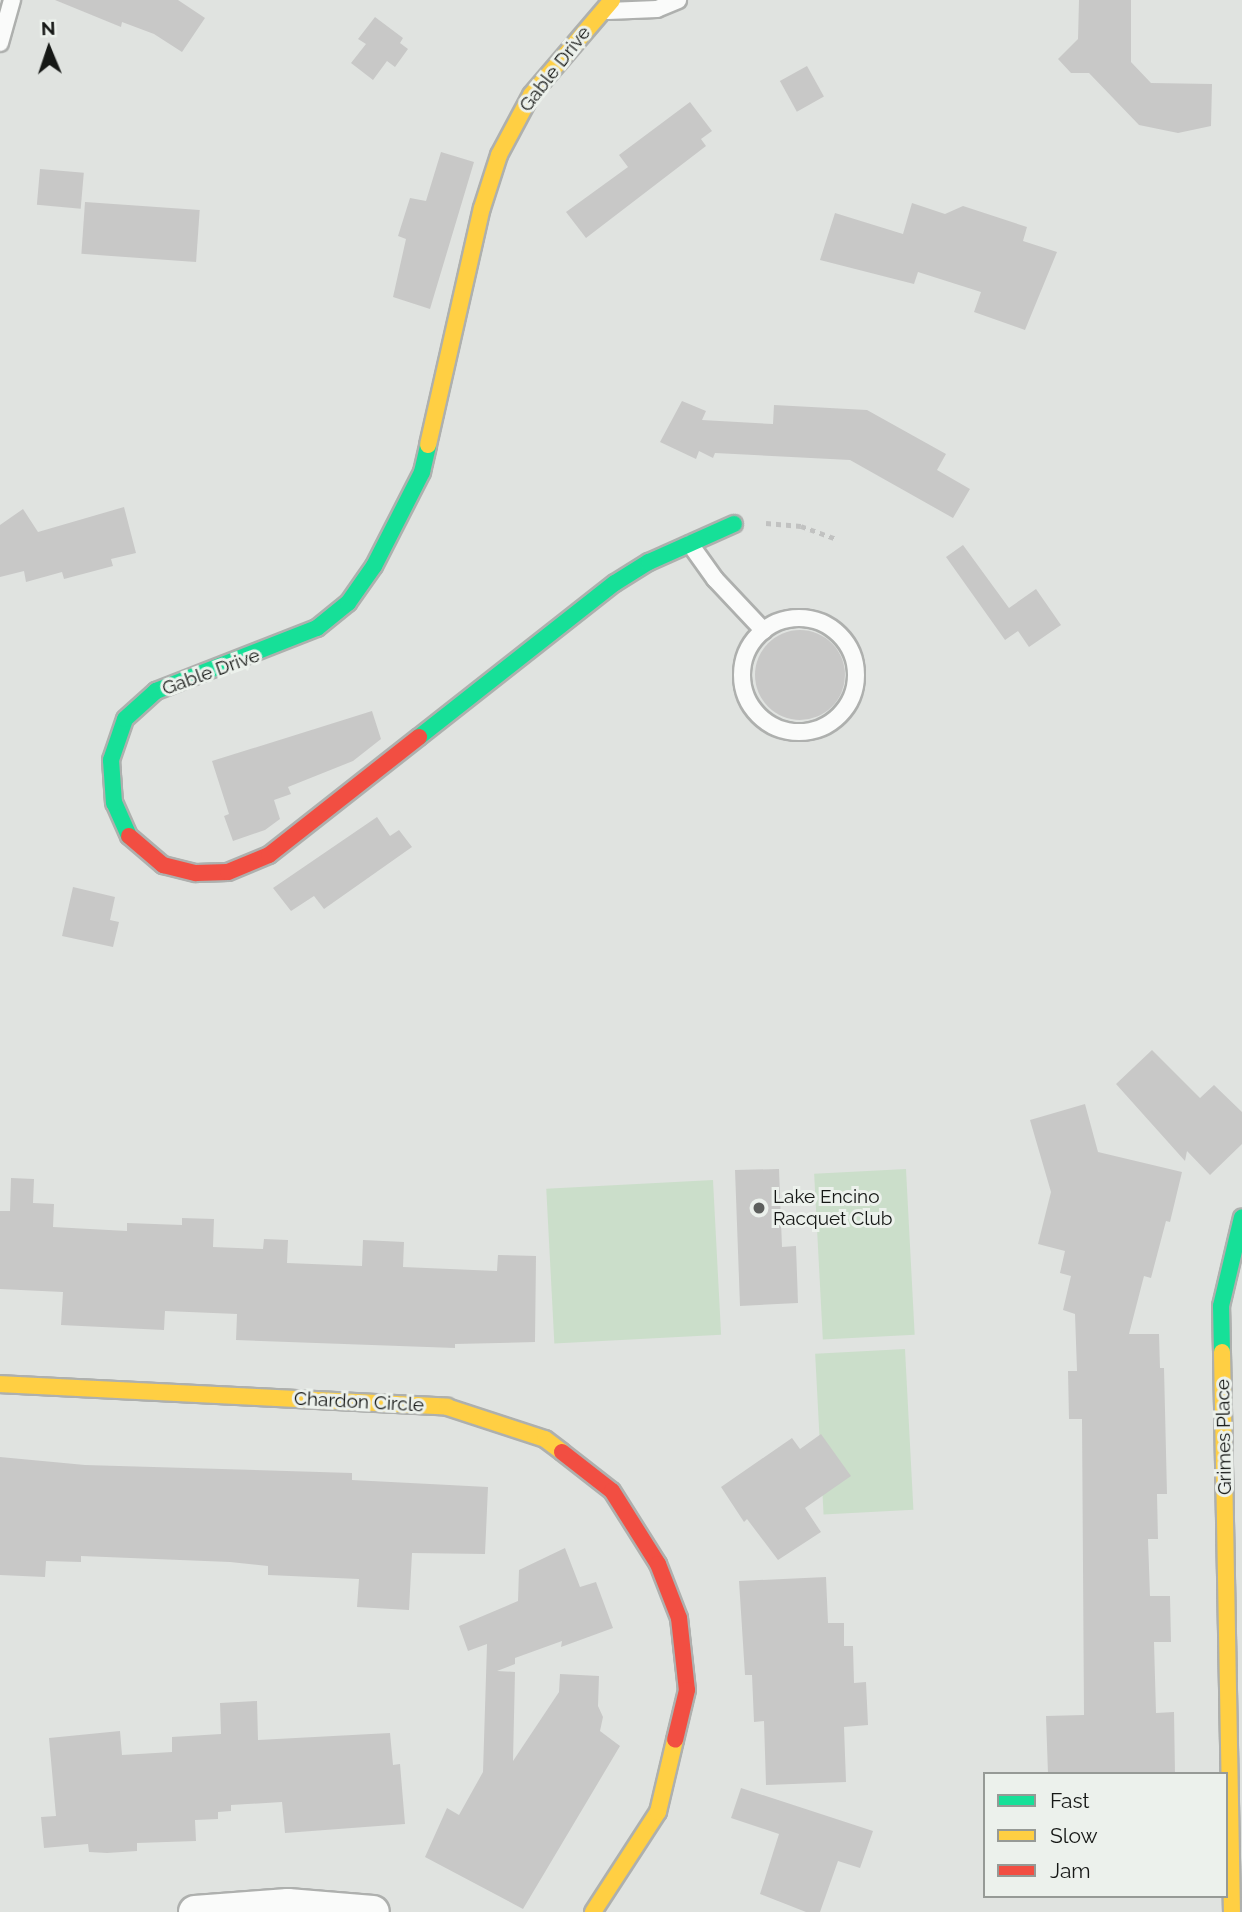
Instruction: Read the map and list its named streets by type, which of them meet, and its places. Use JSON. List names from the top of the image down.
{
  "streets": {
    "street": ["Gable Drive", "Chardon Circle", "Grimes Place"]
  },
  "places": ["Lake Encino Racquet Club"],
  "legend": ["Fast", "Slow", "Jam"],
  "north": "top"
}
